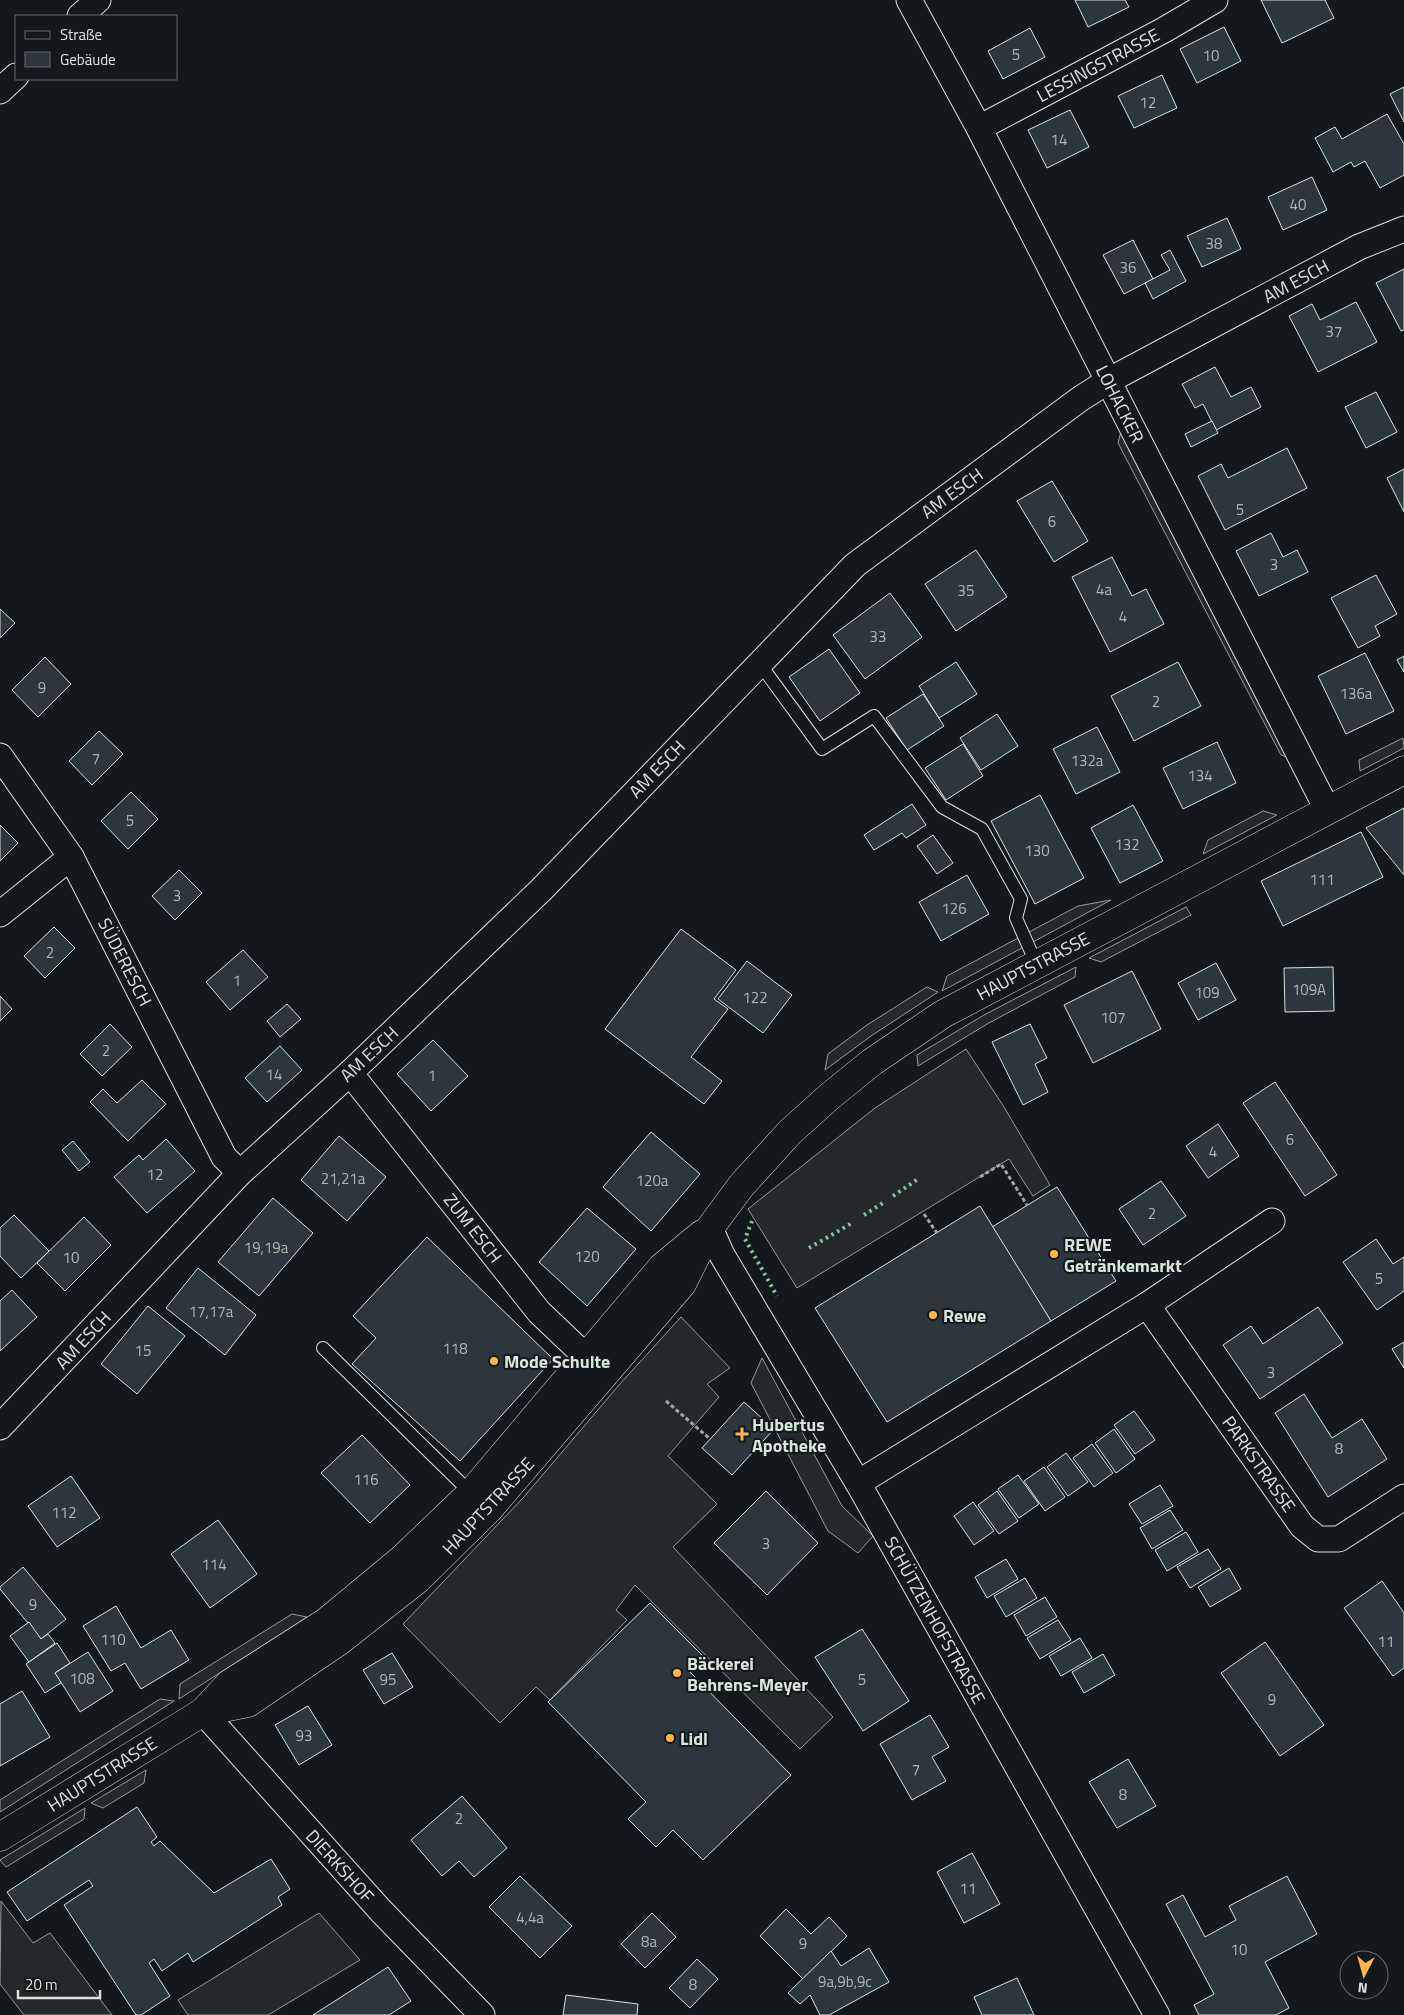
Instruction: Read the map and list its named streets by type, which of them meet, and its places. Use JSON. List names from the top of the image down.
{
  "streets": {
    "main road": ["HAUPTSTRASSE"],
    "street": [
      "LESSINGSTRASSE",
      "AM ESCH",
      "LOHACKER",
      "SÜDERESCH",
      "ZUM ESCH",
      "PARKSTRASSE",
      "SCHÜTZENHOFSTRASSE",
      "DIERKSHOF"
    ]
  },
  "crossings": [
    ["LESSINGSTRASSE", "LOHACKER"],
    ["AM ESCH", "LOHACKER"],
    ["AM ESCH", "SÜDERESCH"],
    ["AM ESCH", "ZUM ESCH"],
    ["LOHACKER", "HAUPTSTRASSE"],
    ["HAUPTSTRASSE", "ZUM ESCH"],
    ["HAUPTSTRASSE", "SCHÜTZENHOFSTRASSE"],
    ["HAUPTSTRASSE", "DIERKSHOF"]
  ],
  "places": {
    "other": [
      "REWE Getränkemarkt",
      "Rewe",
      "Mode Schulte",
      "Bäckerei Behrens-Meyer",
      "Lidl"
    ],
    "health": ["Hubertus Apotheke"]
  },
  "house_numbers": [
    "5",
    "10",
    "12",
    "14",
    "40",
    "38",
    "36",
    "37",
    "5",
    "6",
    "3",
    "4a",
    "35",
    "4",
    "33",
    "9",
    "136a",
    "2",
    "7",
    "132a",
    "134",
    "5",
    "132",
    "130",
    "111",
    "3",
    "126",
    "2",
    "1",
    "109A",
    "109",
    "122",
    "107",
    "2",
    "14",
    "1",
    "6",
    "4",
    "12",
    "21,21a",
    "120a",
    "2",
    "19,19a",
    "120",
    "10",
    "5",
    "17,17a",
    "118",
    "15",
    "3",
    "8",
    "116",
    "112",
    "3",
    "114",
    "9",
    "110",
    "11",
    "108",
    "95",
    "5",
    "9",
    "93",
    "7",
    "8",
    "2",
    "11",
    "4,4a",
    "8a",
    "9",
    "10",
    "9a,9b,9c",
    "8"
  ],
  "legend": ["Straße", "Gebäude"],
  "scale_bar": "20 m",
  "north": "bottom"
}
